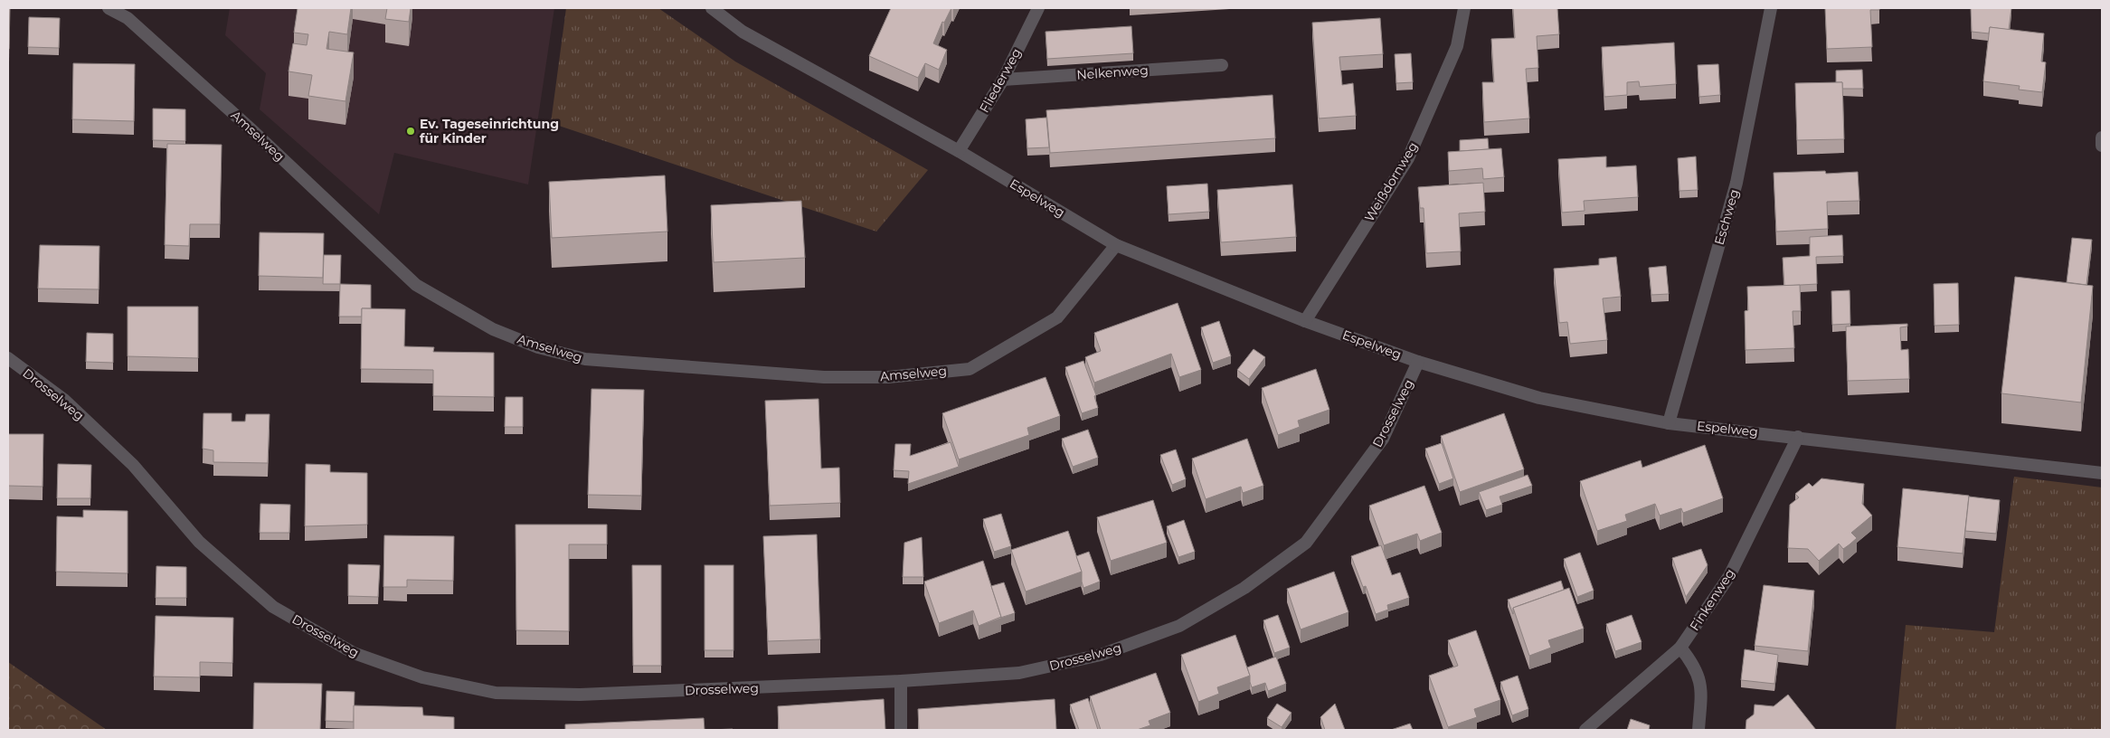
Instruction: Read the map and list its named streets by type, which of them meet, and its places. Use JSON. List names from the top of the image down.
{
  "streets": {
    "street": [
      "Nelkenweg",
      "Fliederweg",
      "Amselweg",
      "Weißdornweg",
      "Espelweg",
      "Eschweg",
      "Drosselweg",
      "Finkenweg"
    ]
  },
  "crossings": [
    ["Nelkenweg", "Fliederweg"],
    ["Fliederweg", "Espelweg"],
    ["Amselweg", "Espelweg"],
    ["Weißdornweg", "Espelweg"],
    ["Espelweg", "Eschweg"],
    ["Espelweg", "Drosselweg"],
    ["Espelweg", "Finkenweg"]
  ],
  "places": ["Ev. Tageseinrichtung für Kinder"]
}
